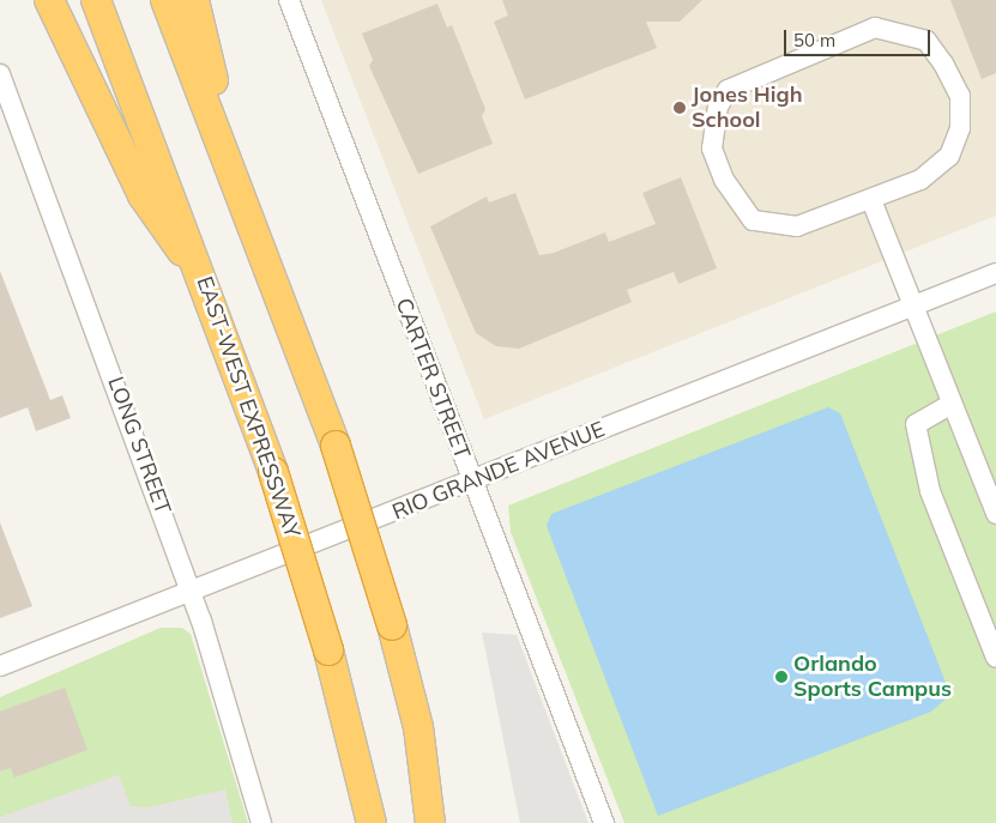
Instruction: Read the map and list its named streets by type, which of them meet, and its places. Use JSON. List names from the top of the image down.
{
  "streets": {
    "highway": ["EAST-WEST EXPRESSWAY"],
    "street": ["CARTER STREET", "LONG STREET", "RIO GRANDE AVENUE"]
  },
  "crossings": [
    ["CARTER STREET", "RIO GRANDE AVENUE"],
    ["LONG STREET", "RIO GRANDE AVENUE"]
  ],
  "places": ["Jones High School", "Orlando Sports Campus"],
  "scale_bar": "50 m"
}
